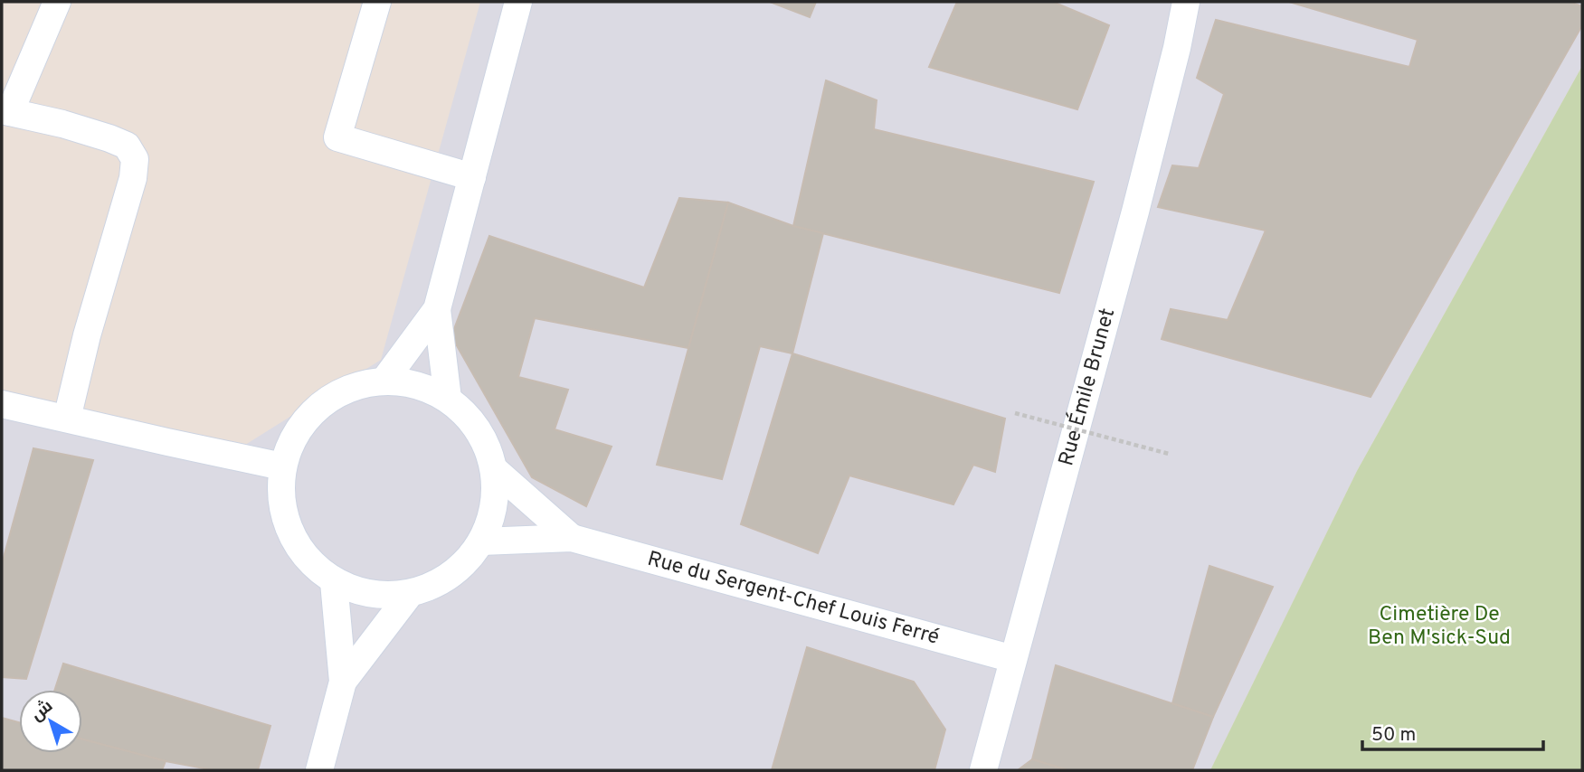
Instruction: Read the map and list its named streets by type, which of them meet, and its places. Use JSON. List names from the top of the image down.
{
  "streets": {
    "street": ["Rue Émile Brunet", "Rue du Sergent-Chef Louis Ferré"]
  },
  "crossings": [
    ["Rue Émile Brunet", "Rue du Sergent-Chef Louis Ferré"]
  ],
  "parks": ["Cimetière De Ben M'sick-Sud"],
  "scale_bar": "50 m",
  "north": "top left"
}
